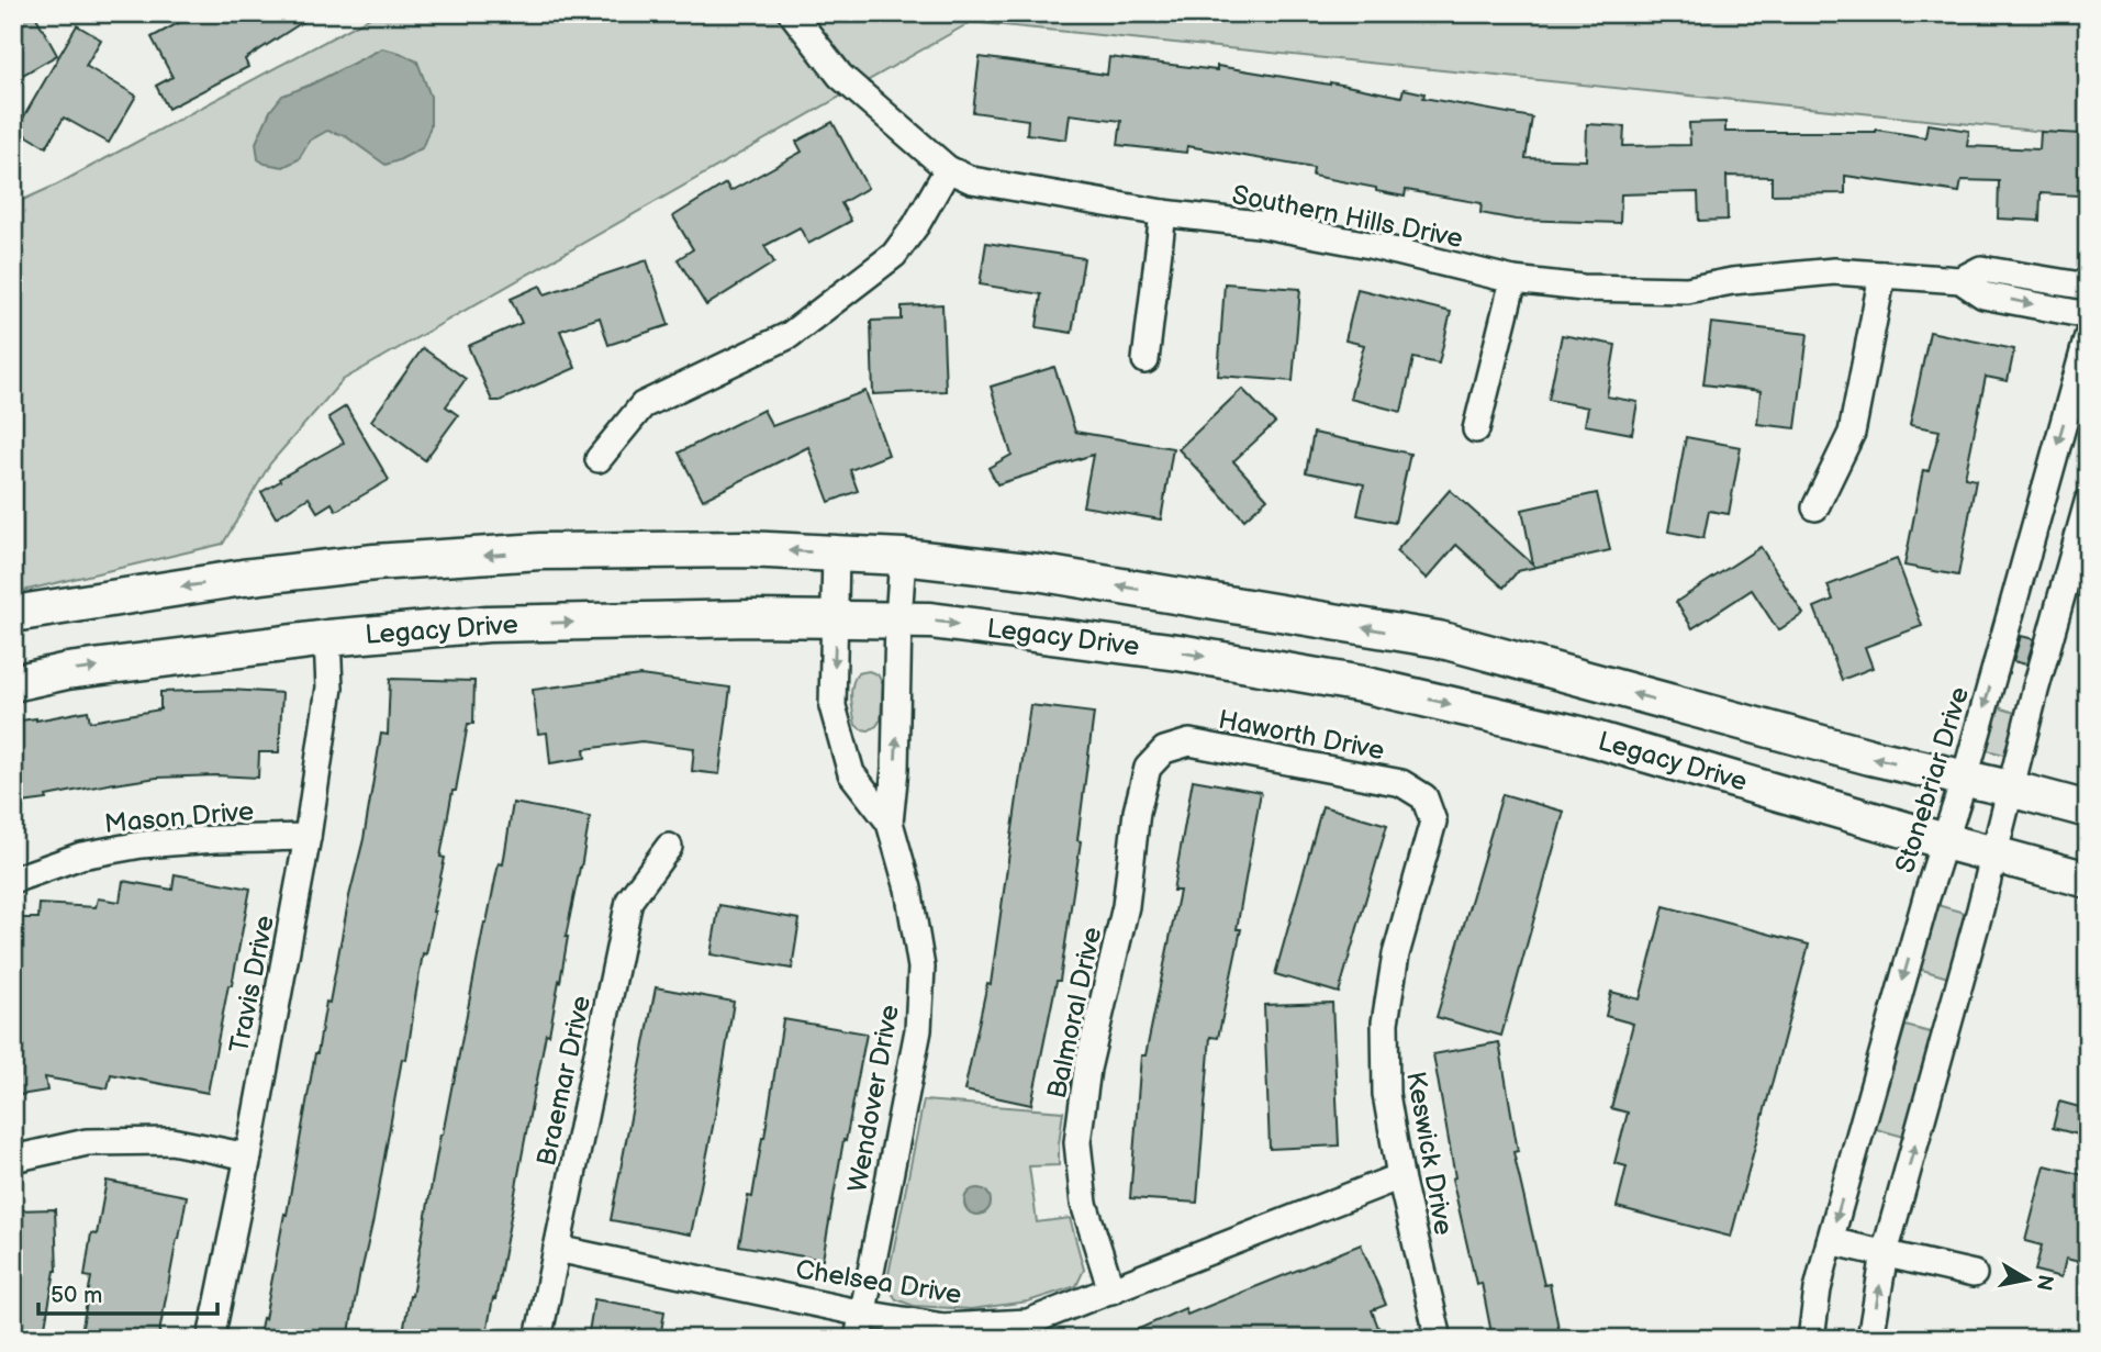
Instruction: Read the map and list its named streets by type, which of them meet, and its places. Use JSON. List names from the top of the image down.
{
  "streets": {
    "main road": ["Legacy Drive"],
    "street": [
      "Southern Hills Drive",
      "Haworth Drive",
      "Stonebriar Drive",
      "Mason Drive",
      "Travis Drive",
      "Balmoral Drive",
      "Braemar Drive",
      "Wendover Drive",
      "Keswick Drive",
      "Chelsea Drive"
    ]
  },
  "crossings": [
    ["Legacy Drive", "Stonebriar Drive"],
    ["Legacy Drive", "Travis Drive"],
    ["Legacy Drive", "Wendover Drive"],
    ["Haworth Drive", "Balmoral Drive"],
    ["Haworth Drive", "Keswick Drive"],
    ["Mason Drive", "Travis Drive"],
    ["Balmoral Drive", "Chelsea Drive"],
    ["Braemar Drive", "Chelsea Drive"],
    ["Wendover Drive", "Chelsea Drive"],
    ["Keswick Drive", "Chelsea Drive"]
  ],
  "scale_bar": "50 m",
  "north": "right"
}
